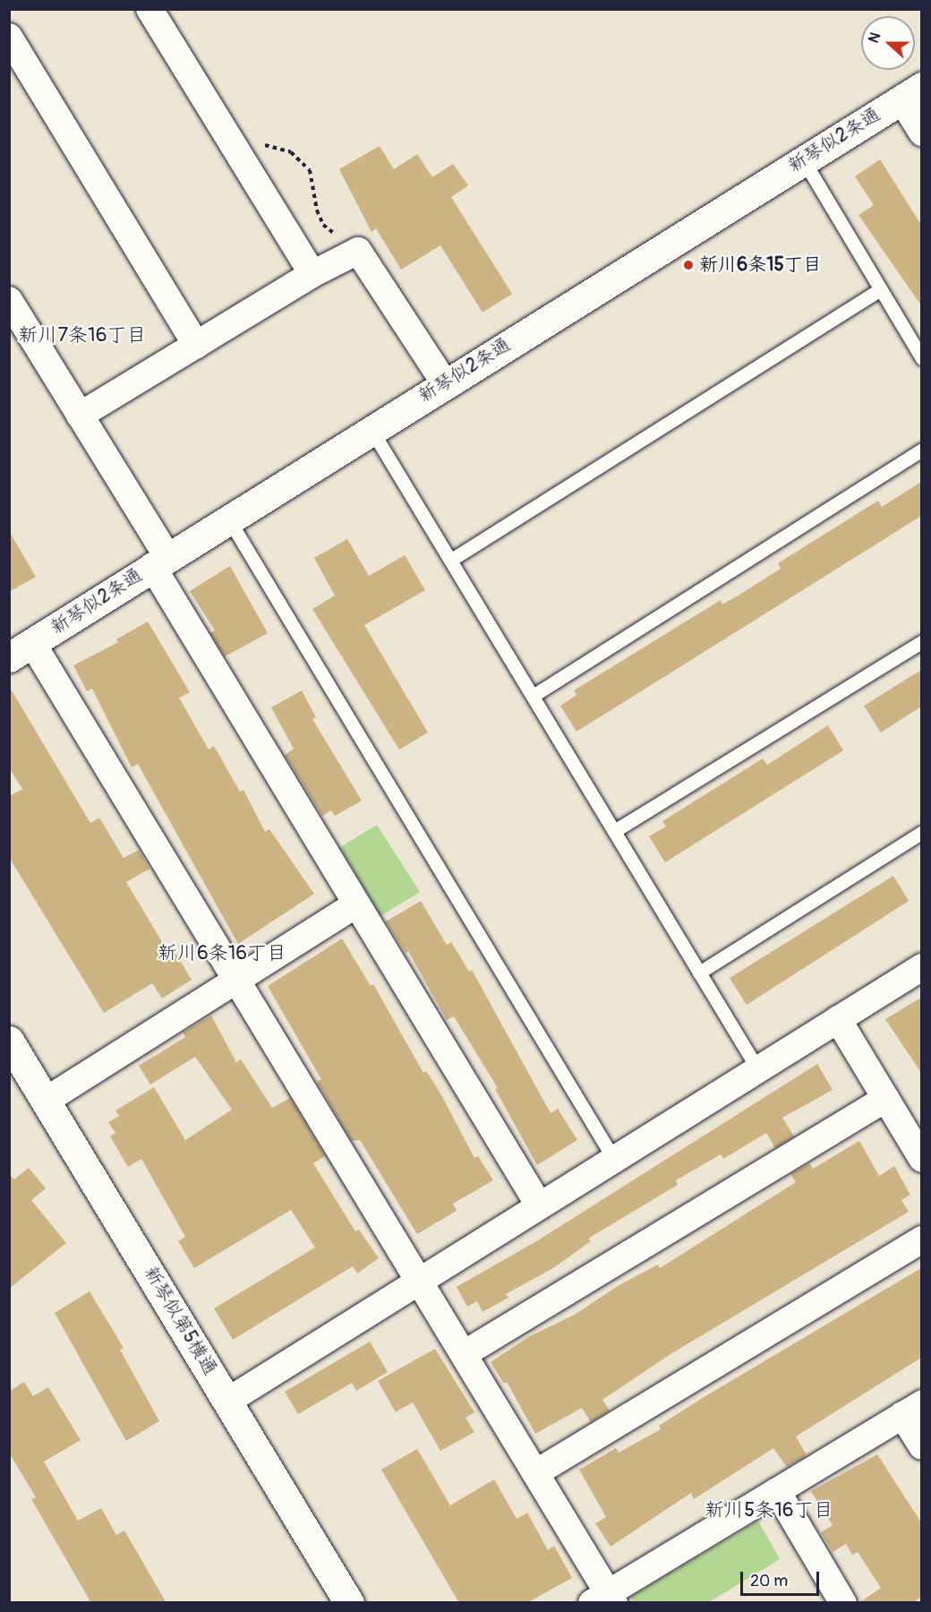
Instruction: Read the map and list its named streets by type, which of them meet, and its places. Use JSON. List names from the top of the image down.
{
  "streets": {
    "street": ["新琴似2条通", "新琴似第5横通"]
  },
  "districts": ["新川7条16丁目", "新川6条16丁目", "新川5条16丁目"],
  "places": ["新川6条15丁目"],
  "scale_bar": "20 m",
  "north": "left"
}
